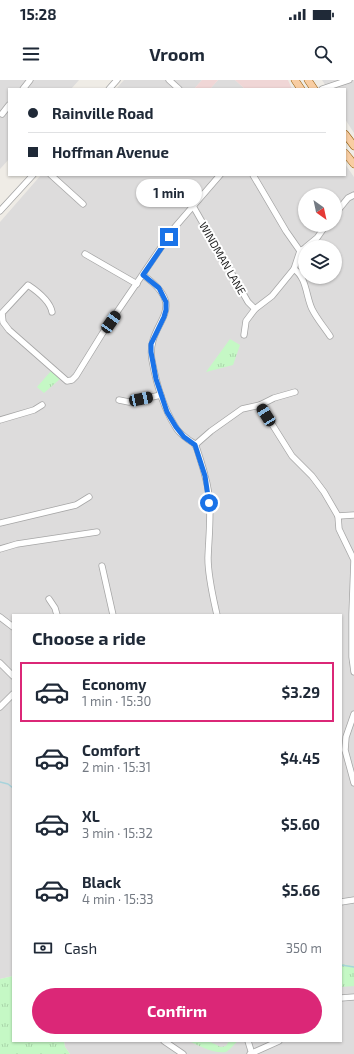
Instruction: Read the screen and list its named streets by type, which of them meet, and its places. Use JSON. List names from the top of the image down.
{
  "streets": {
    "street": ["WINDMAN LANE"]
  },
  "north": "bottom right",
  "page": {
    "status": "15:28",
    "header": "Vroom",
    "banner": ["Rainville Road", "Hoffman Avenue"],
    "bubble": "1 min",
    "heading": "Choose a ride",
    "list": [
      {
        "name": "Economy",
        "note": "1 min · 15:30",
        "value": "$3.29"
      },
      {
        "name": "Comfort",
        "note": "2 min · 15:31",
        "value": "$4.45"
      },
      {
        "name": "XL",
        "note": "3 min · 15:32",
        "value": "$5.60"
      },
      {
        "name": "Black",
        "note": "4 min · 15:33",
        "value": "$5.66"
      }
    ],
    "pay": ["Cash", "350 m"],
    "buttons": "Confirm"
  }
}
